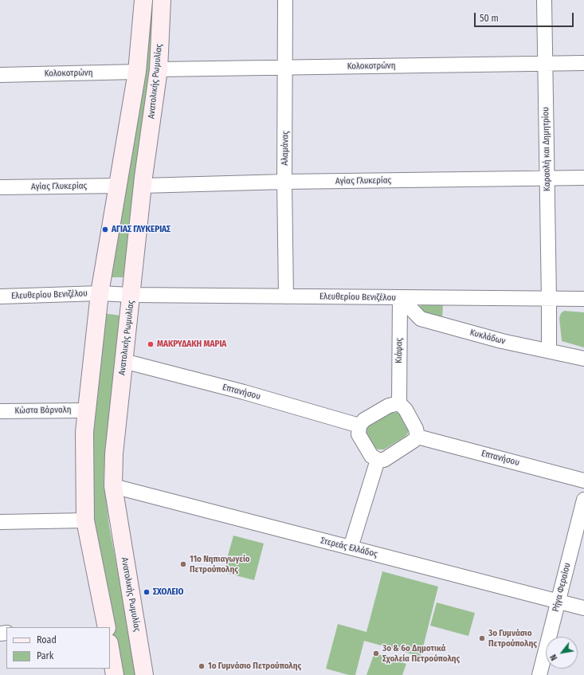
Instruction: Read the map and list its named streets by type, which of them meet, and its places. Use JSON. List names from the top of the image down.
{
  "streets": {
    "main road": ["Ανατολικής Ρωμυλίας"],
    "street": [
      "Κολοκοτρώνη",
      "Αλαμάνας",
      "Καραολή και Δημητρίου",
      "Αγίας Γλυκερίας",
      "Ελευθερίου Βενιζέλου",
      "Κυκλάδων",
      "Κιάφας",
      "Επτανήσου",
      "Κώστα Βάρναλη",
      "Στερεάς Ελλάδος",
      "Ρήγα Φεραίου"
    ]
  },
  "crossings": [
    ["Κολοκοτρώνη", "Ανατολικής Ρωμυλίας"],
    ["Κολοκοτρώνη", "Αλαμάνας"],
    ["Κολοκοτρώνη", "Καραολή και Δημητρίου"],
    ["Ανατολικής Ρωμυλίας", "Αγίας Γλυκερίας"],
    ["Ανατολικής Ρωμυλίας", "Ελευθερίου Βενιζέλου"],
    ["Ανατολικής Ρωμυλίας", "Επτανήσου"],
    ["Ανατολικής Ρωμυλίας", "Στερεάς Ελλάδος"],
    ["Αλαμάνας", "Αγίας Γλυκερίας"],
    ["Αλαμάνας", "Ελευθερίου Βενιζέλου"],
    ["Καραολή και Δημητρίου", "Αγίας Γλυκερίας"],
    ["Καραολή και Δημητρίου", "Ελευθερίου Βενιζέλου"],
    ["Καραολή και Δημητρίου", "Κυκλάδων"],
    ["Ελευθερίου Βενιζέλου", "Κυκλάδων"],
    ["Ελευθερίου Βενιζέλου", "Κιάφας"],
    ["Κυκλάδων", "Κιάφας"],
    ["Κιάφας", "Επτανήσου"],
    ["Στερεάς Ελλάδος", "Ρήγα Φεραίου"]
  ],
  "places": [
    "ΑΓΙΑΣ ΓΛΥΚΕΡΙΑΣ",
    "ΜΑΚΡΥΔΑΚΗ ΜΑΡΙΑ",
    "11ο Νηπιαγωγείο Πετρούπολης",
    "ΣΧΟΛΕΙΟ",
    "3ο Γυμνάσιο Πετρούπολης",
    "3ο & 6ο Δημοτικά Σχολεία Πετρούπολης",
    "1ο Γυμνάσιο Πετρούπολης"
  ],
  "legend": ["Road", "Park"],
  "scale_bar": "50 m",
  "north": "bottom left"
}
